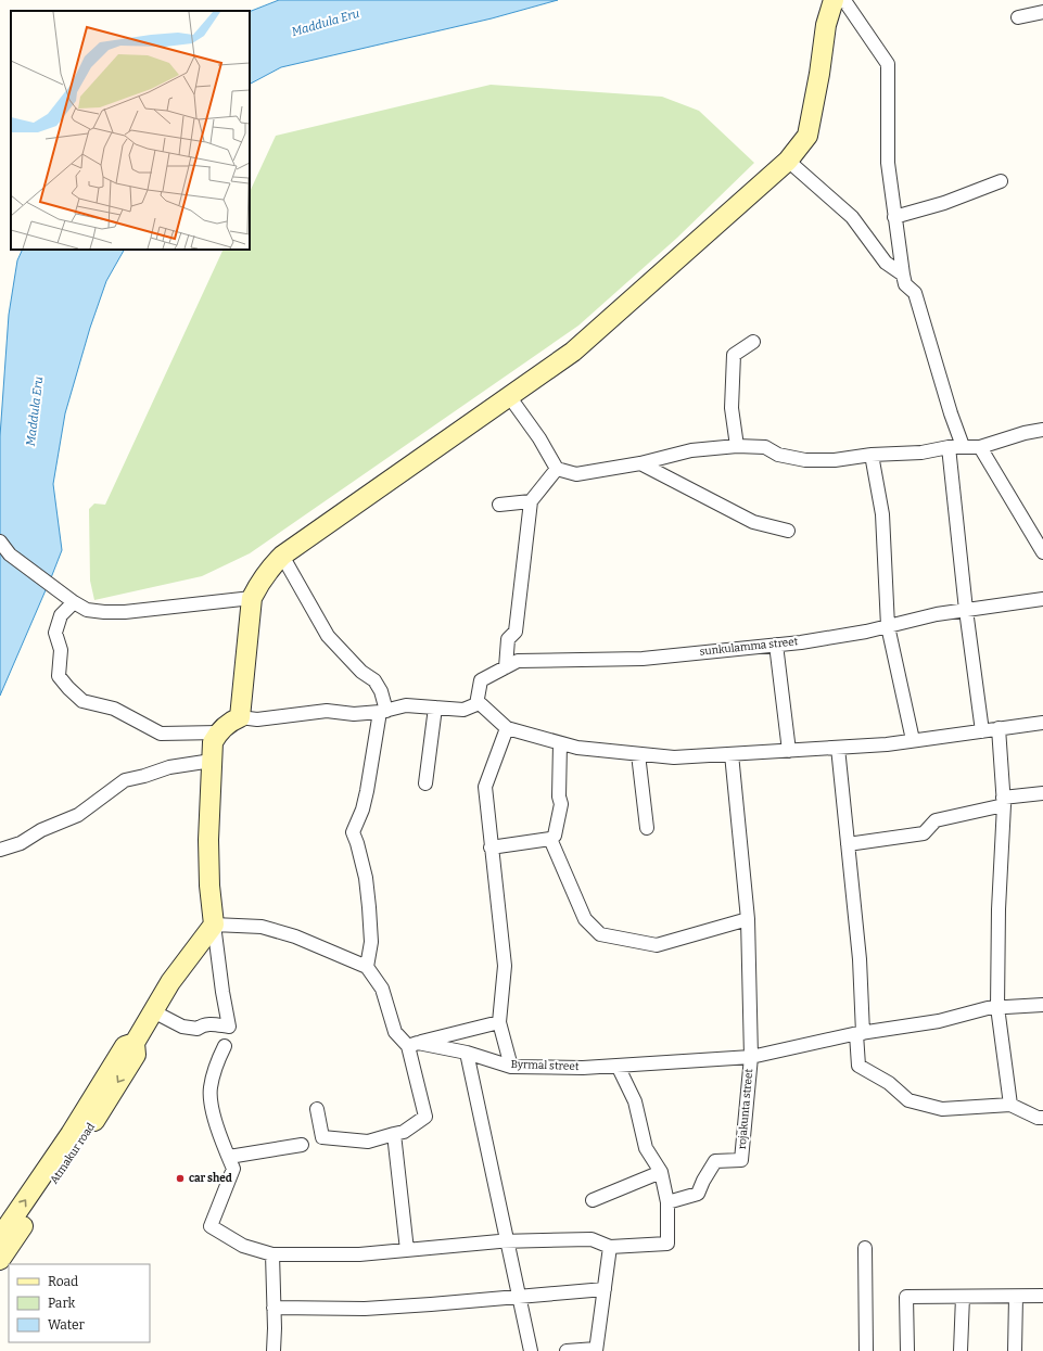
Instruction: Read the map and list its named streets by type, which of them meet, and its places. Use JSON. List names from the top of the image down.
{
  "streets": {
    "main road": ["Atmakur road"],
    "street": ["sunkulamma street", "Byrmal street", "rojakunta street"]
  },
  "crossings": [
    ["Byrmal street", "rojakunta street"]
  ],
  "water": ["Maddula Eru"],
  "places": ["car shed"],
  "legend": ["Road", "Park", "Water"]
}
